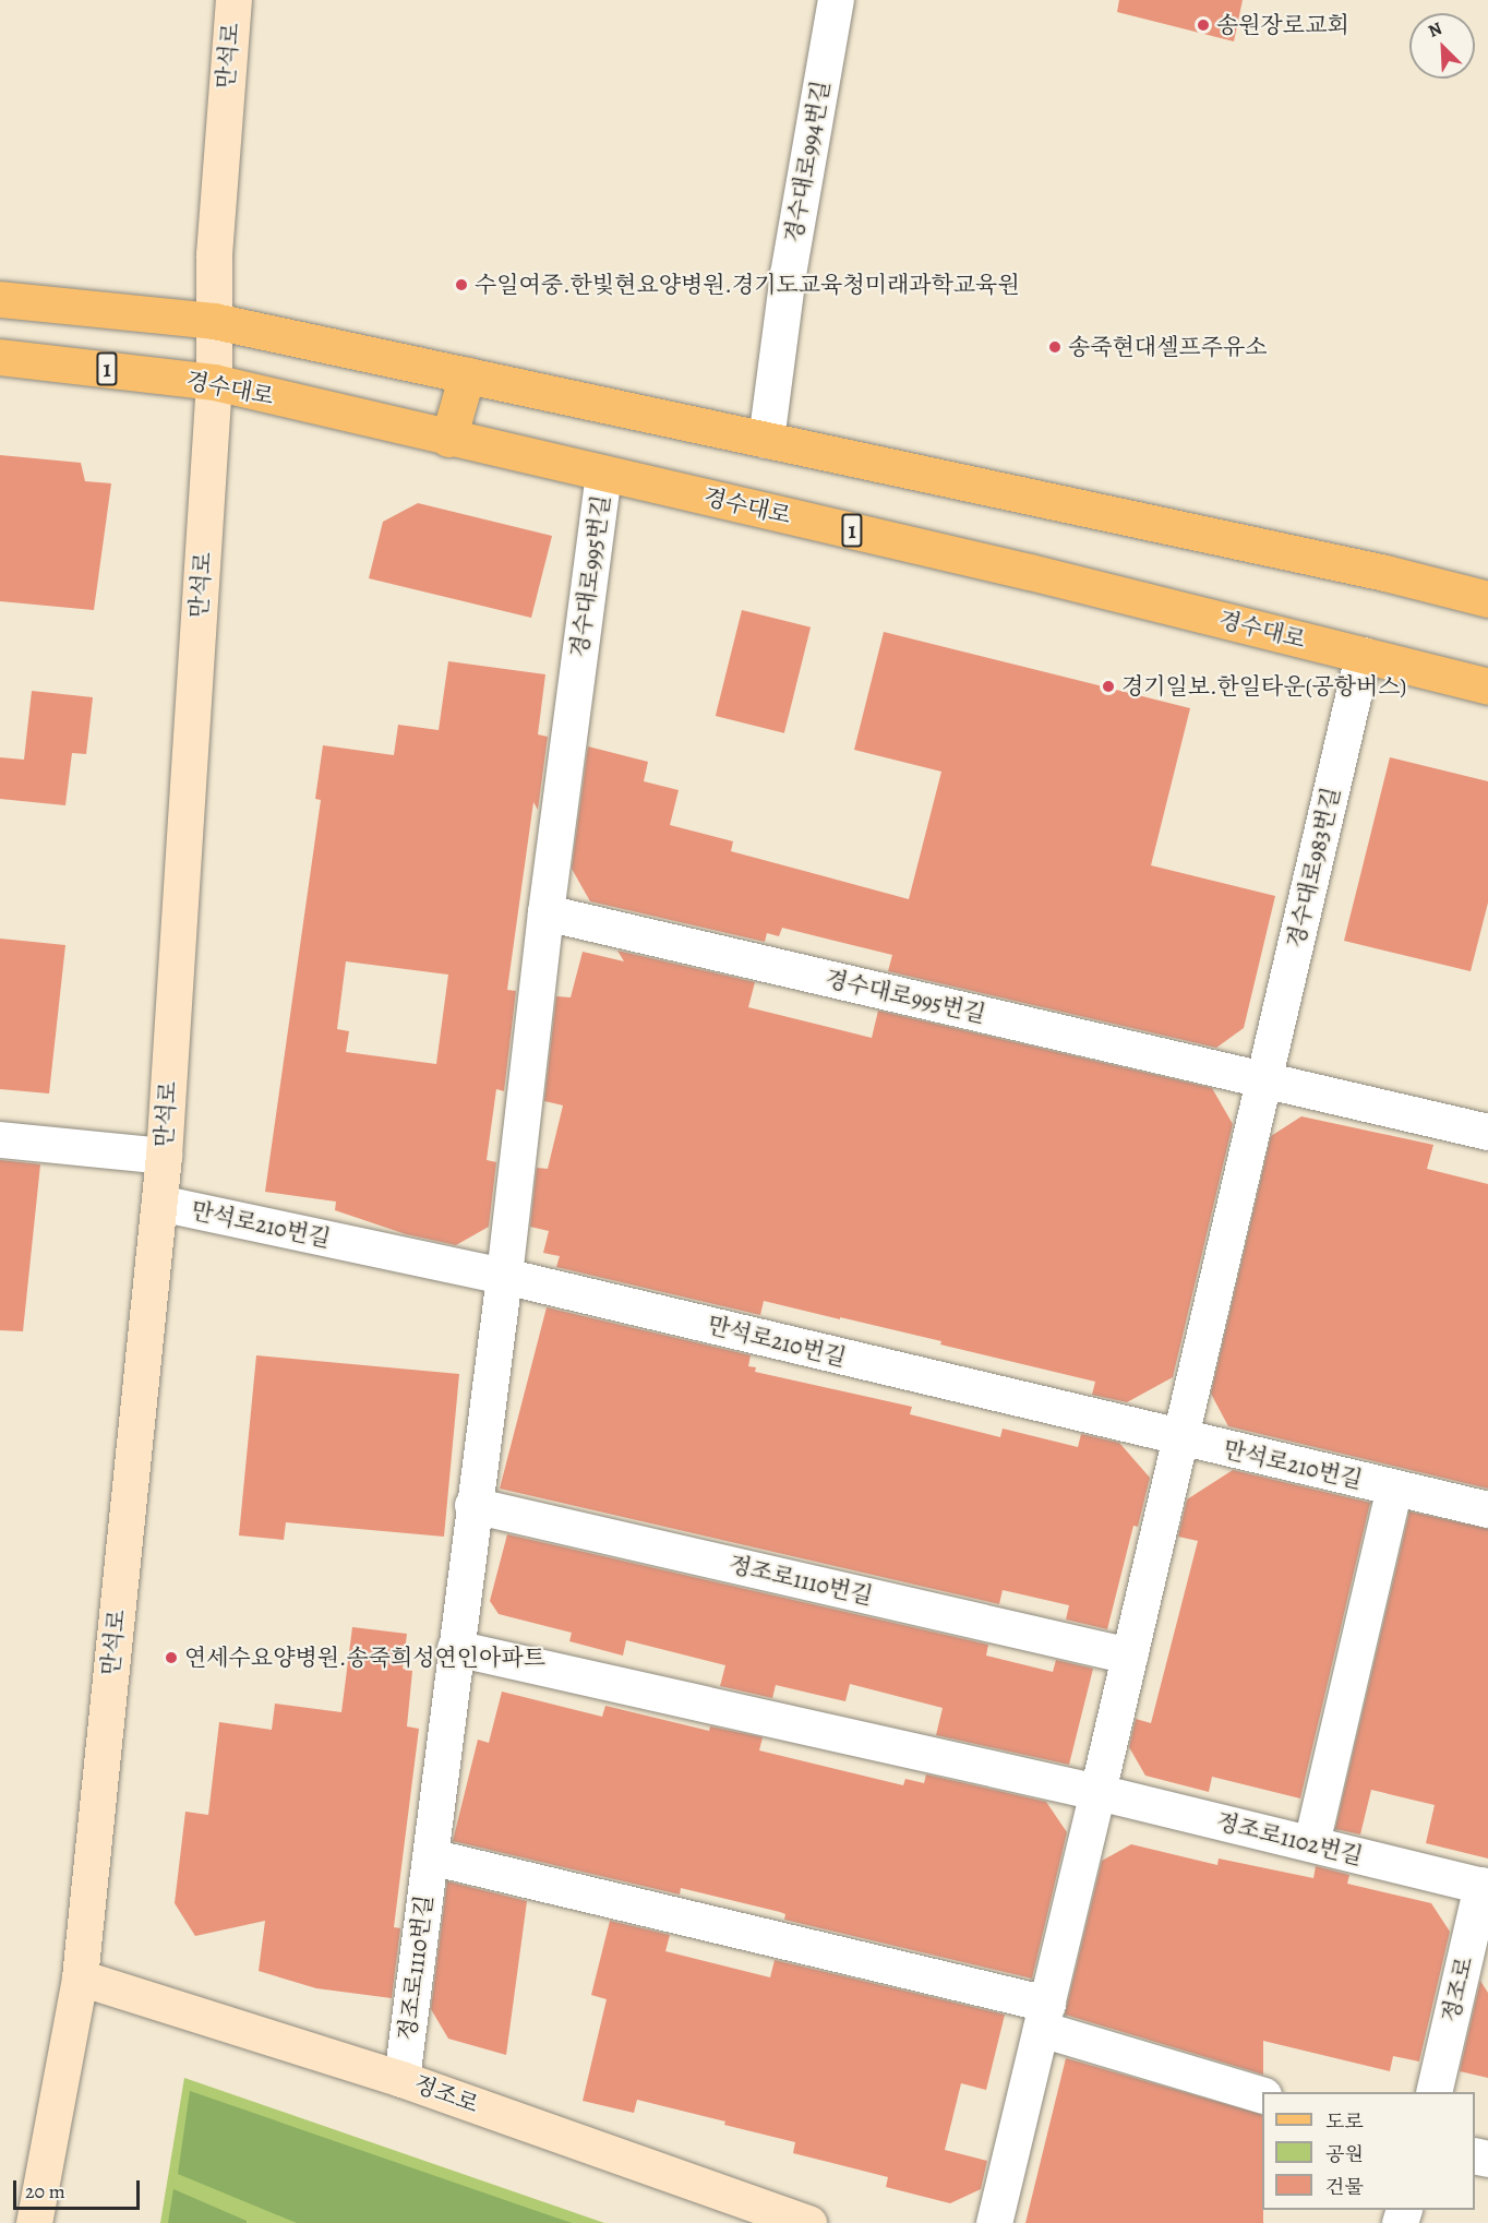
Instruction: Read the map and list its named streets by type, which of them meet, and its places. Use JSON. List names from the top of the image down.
{
  "streets": {
    "main road": [
      "만석로",
      "1",
      "경수대로",
      "정조로"
    ],
    "street": [
      "경수대로994번길",
      "경수대로995번길",
      "경수대로983번길",
      "만석로210번길",
      "정조로1110번길",
      "정조로1102번길"
    ]
  },
  "crossings": [
    ["만석로", "경수대로"],
    ["만석로", "만석로210번길"],
    ["만석로", "정조로"],
    ["경수대로", "경수대로995번길"],
    ["경수대로", "경수대로983번길"],
    ["경수대로995번길", "경수대로983번길"],
    ["경수대로995번길", "만석로210번길"],
    ["경수대로995번길", "정조로1110번길"],
    ["경수대로983번길", "만석로210번길"],
    ["만석로210번길", "정조로1110번길"],
    ["만석로210번길", "정조로1102번길"],
    ["정조로1110번길", "정조로"],
    ["정조로1102번길", "정조로"]
  ],
  "places": [
    "송원장로교회",
    "수일여중.한빛현요양병원.경기도교육청미래과학교육원",
    "송죽현대셀프주유소",
    "경기일보.한일타운(공항버스)",
    "연세수요양병원.송죽희성연인아파트"
  ],
  "legend": ["도로", "공원", "건물"],
  "scale_bar": "20 m",
  "north": "top left"
}
